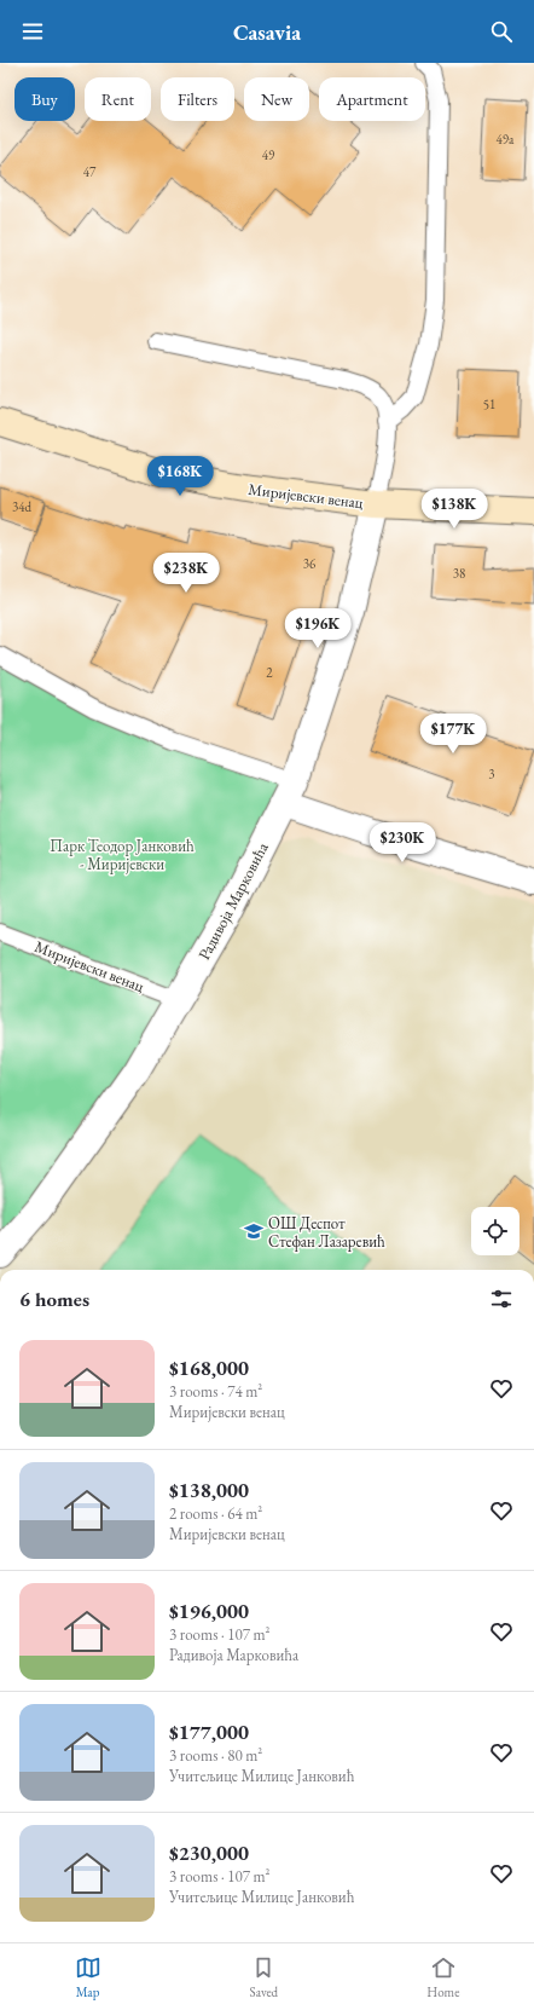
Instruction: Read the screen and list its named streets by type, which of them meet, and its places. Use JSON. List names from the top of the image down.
{
  "streets": {
    "street": ["Миријевски венац", "Радивоја Марковића"]
  },
  "crossings": [
    ["Миријевски венац", "Радивоја Марковића"]
  ],
  "parks": ["Парк Теодор Јанковић - Миријевски"],
  "places": {
    "school or university": ["ОШ Деспот Стефан Лазаревић"]
  },
  "house_numbers": [
    "49a",
    "49",
    "47",
    "51",
    "34d",
    "36",
    "38",
    "2",
    "3"
  ],
  "page": {
    "header": "Casavia",
    "chip": [
      "Buy",
      "Rent",
      "Filters",
      "New",
      "Apartment"
    ],
    "price": [
      "$168K",
      "$138K",
      "$238K",
      "$196K",
      "$177K",
      "$230K"
    ],
    "heading": "6 homes",
    "list": [
      {
        "name": "$168,000",
        "note": "3 rooms · 74 m² · Миријевски венац"
      },
      {
        "name": "$138,000",
        "note": "2 rooms · 64 m² · Миријевски венац"
      },
      {
        "name": "$196,000",
        "note": "3 rooms · 107 m² · Радивоја Марковића"
      },
      {
        "name": "$177,000",
        "note": "3 rooms · 80 m² · Учитељице Милице Јанковић"
      },
      {
        "name": "$230,000",
        "note": "3 rooms · 107 m² · Учитељице Милице Јанковић"
      }
    ],
    "tabs": ["Map", "Saved", "Home"]
  }
}
